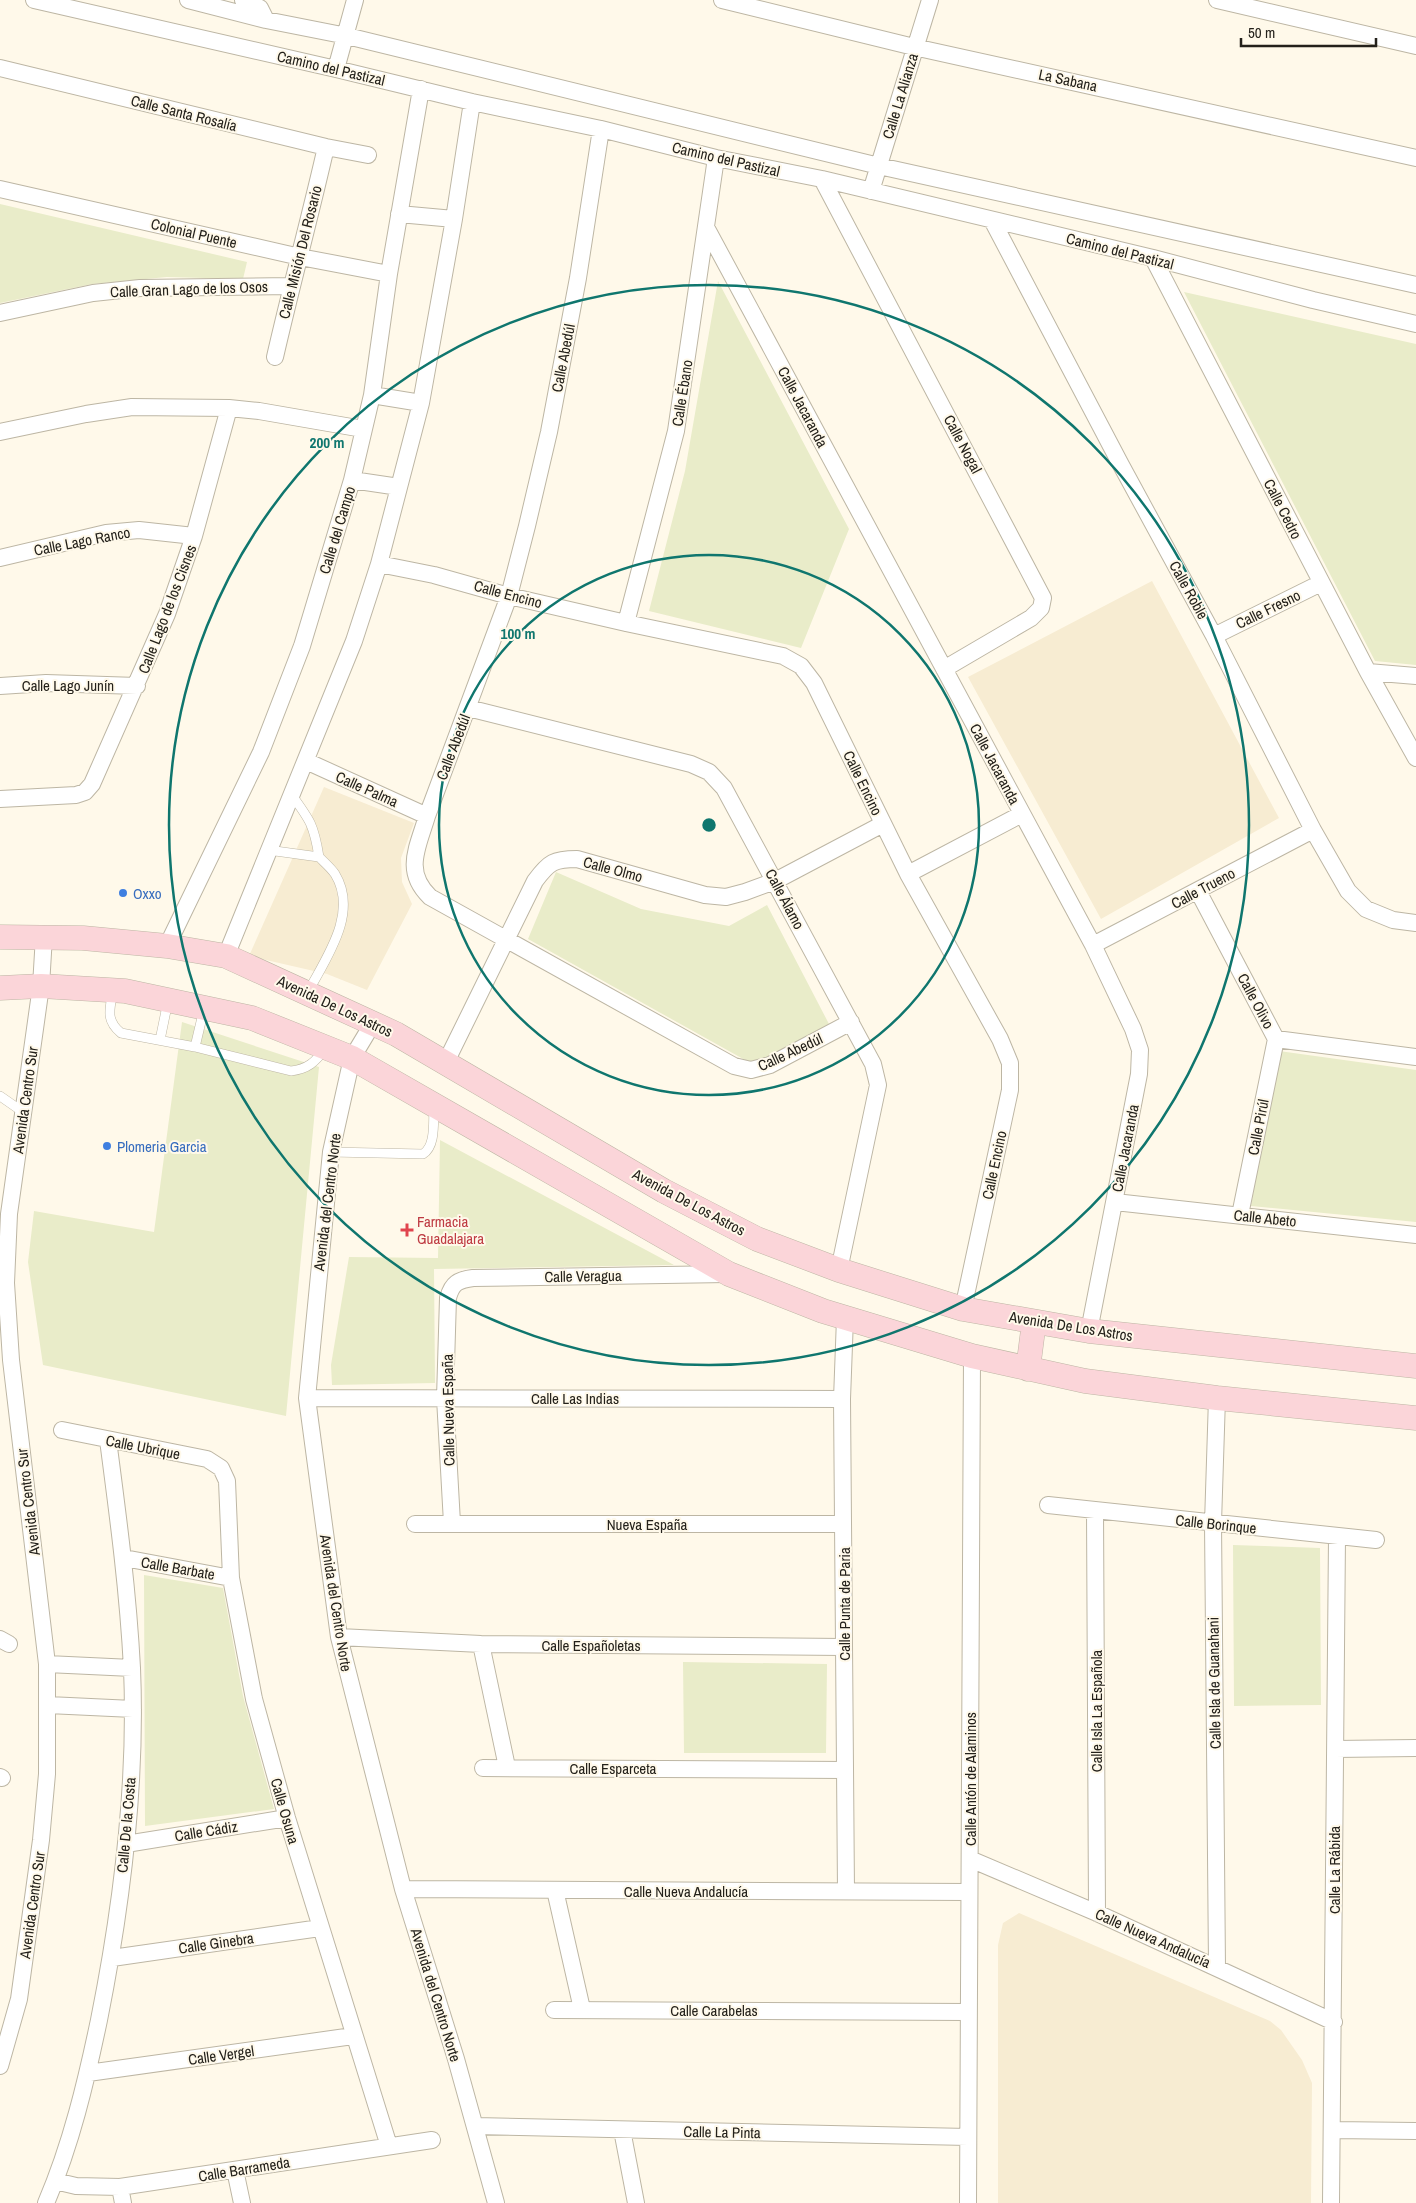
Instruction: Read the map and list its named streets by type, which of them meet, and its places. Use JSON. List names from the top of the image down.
{
  "streets": {
    "main road": ["Avenida De Los Astros"],
    "street": [
      "Camino del Pastizal",
      "La Sabana",
      "Calle La Alianza",
      "Calle Santa Rosalía",
      "Colonial Puente",
      "Calle Misión Del Rosario",
      "Calle Gran Lago de los Osos",
      "Calle Abedúl",
      "Calle Ébano",
      "Calle Jacaranda",
      "Calle Nogal",
      "Calle Cedro",
      "Calle del Campo",
      "Calle Lago Ranco",
      "Calle Roble",
      "Calle Encino",
      "Calle Lago de los Cisnes",
      "Calle Fresno",
      "Calle Lago Junín",
      "Calle Palma",
      "Calle Olmo",
      "Calle Trueno",
      "Calle Álamo",
      "Calle Olivo",
      "Avenida Centro Sur",
      "Calle Pirúl",
      "Avenida del Centro Norte",
      "Calle Abeto",
      "Calle Veragua",
      "Calle Las Indias",
      "Calle Nueva España",
      "Calle Ubrique",
      "Nueva España",
      "Calle Borinque",
      "Calle Barbate",
      "Calle Punta de Paria",
      "Calle Españoletas",
      "Calle Isla de Guanahani",
      "Calle Isla La Española",
      "Calle Esparceta",
      "Calle Antón de Alaminos",
      "Calle Osuna",
      "Calle De la Costa",
      "Calle Cádiz",
      "Calle La Rábida",
      "Calle Nueva Andalucía",
      "Calle Ginebra",
      "Calle Carabelas",
      "Calle Vergel",
      "Calle La Pinta",
      "Calle Barrameda"
    ]
  },
  "crossings": [
    ["Camino del Pastizal", "Calle La Alianza"],
    ["Camino del Pastizal", "Calle Abedúl"],
    ["Camino del Pastizal", "Calle Ébano"],
    ["Camino del Pastizal", "Calle Nogal"],
    ["Camino del Pastizal", "Calle Cedro"],
    ["Camino del Pastizal", "Calle del Campo"],
    ["Camino del Pastizal", "Calle Roble"],
    ["La Sabana", "Calle La Alianza"],
    ["Calle Santa Rosalía", "Calle Misión Del Rosario"],
    ["Colonial Puente", "Calle Misión Del Rosario"],
    ["Colonial Puente", "Calle del Campo"],
    ["Calle Misión Del Rosario", "Calle Gran Lago de los Osos"],
    ["Calle Abedúl", "Calle Encino"],
    ["Calle Abedúl", "Calle Palma"],
    ["Calle Abedúl", "Calle Olmo"],
    ["Calle Abedúl", "Calle Álamo"],
    ["Calle Ébano", "Calle Jacaranda"],
    ["Calle Ébano", "Calle Encino"],
    ["Calle Jacaranda", "Calle Nogal"],
    ["Calle Jacaranda", "Calle Trueno"],
    ["Calle Jacaranda", "Avenida De Los Astros"],
    ["Calle Jacaranda", "Calle Abeto"],
    ["Calle Cedro", "Calle Fresno"],
    ["Calle del Campo", "Avenida De Los Astros"],
    ["Calle Lago Ranco", "Calle Lago de los Cisnes"],
    ["Calle Roble", "Calle Fresno"],
    ["Calle Roble", "Calle Trueno"],
    ["Calle Encino", "Calle Olmo"],
    ["Calle Encino", "Avenida De Los Astros"],
    ["Calle Lago de los Cisnes", "Calle Lago Junín"],
    ["Calle Olmo", "Calle Álamo"],
    ["Calle Olmo", "Avenida De Los Astros"],
    ["Calle Trueno", "Calle Olivo"],
    ["Calle Álamo", "Avenida De Los Astros"],
    ["Calle Olivo", "Calle Pirúl"],
    ["Avenida De Los Astros", "Avenida Centro Sur"],
    ["Avenida De Los Astros", "Avenida del Centro Norte"],
    ["Calle Pirúl", "Calle Abeto"],
    ["Avenida del Centro Norte", "Calle Las Indias"],
    ["Avenida del Centro Norte", "Calle Españoletas"],
    ["Avenida del Centro Norte", "Calle Nueva Andalucía"],
    ["Avenida del Centro Norte", "Calle La Pinta"],
    ["Calle Veragua", "Calle Nueva España"],
    ["Calle Las Indias", "Calle Nueva España"],
    ["Calle Las Indias", "Calle Punta de Paria"],
    ["Calle Nueva España", "Nueva España"],
    ["Calle Ubrique", "Calle Osuna"],
    ["Calle Ubrique", "Calle De la Costa"],
    ["Nueva España", "Calle Punta de Paria"],
    ["Calle Borinque", "Calle Isla de Guanahani"],
    ["Calle Borinque", "Calle Isla La Española"],
    ["Calle Borinque", "Calle La Rábida"],
    ["Calle Barbate", "Calle Osuna"],
    ["Calle Barbate", "Calle De la Costa"],
    ["Calle Punta de Paria", "Calle Españoletas"],
    ["Calle Punta de Paria", "Calle Esparceta"],
    ["Calle Punta de Paria", "Calle Nueva Andalucía"],
    ["Calle Isla de Guanahani", "Calle Nueva Andalucía"],
    ["Calle Isla La Española", "Calle Nueva Andalucía"],
    ["Calle Antón de Alaminos", "Calle Nueva Andalucía"],
    ["Calle Antón de Alaminos", "Calle Carabelas"],
    ["Calle Antón de Alaminos", "Calle La Pinta"],
    ["Calle Osuna", "Calle Cádiz"],
    ["Calle Osuna", "Calle Ginebra"],
    ["Calle Osuna", "Calle Vergel"],
    ["Calle Osuna", "Calle Barrameda"],
    ["Calle De la Costa", "Calle Cádiz"],
    ["Calle De la Costa", "Calle Ginebra"],
    ["Calle De la Costa", "Calle Vergel"],
    ["Calle De la Costa", "Calle Barrameda"],
    ["Calle La Rábida", "Calle Nueva Andalucía"]
  ],
  "places": {
    "other": ["Oxxo", "Plomeria Garcia"],
    "health": ["Farmacia Guadalajara"]
  },
  "scale_bar": "50 m",
  "rings": ["200 m", "100 m"]
}
